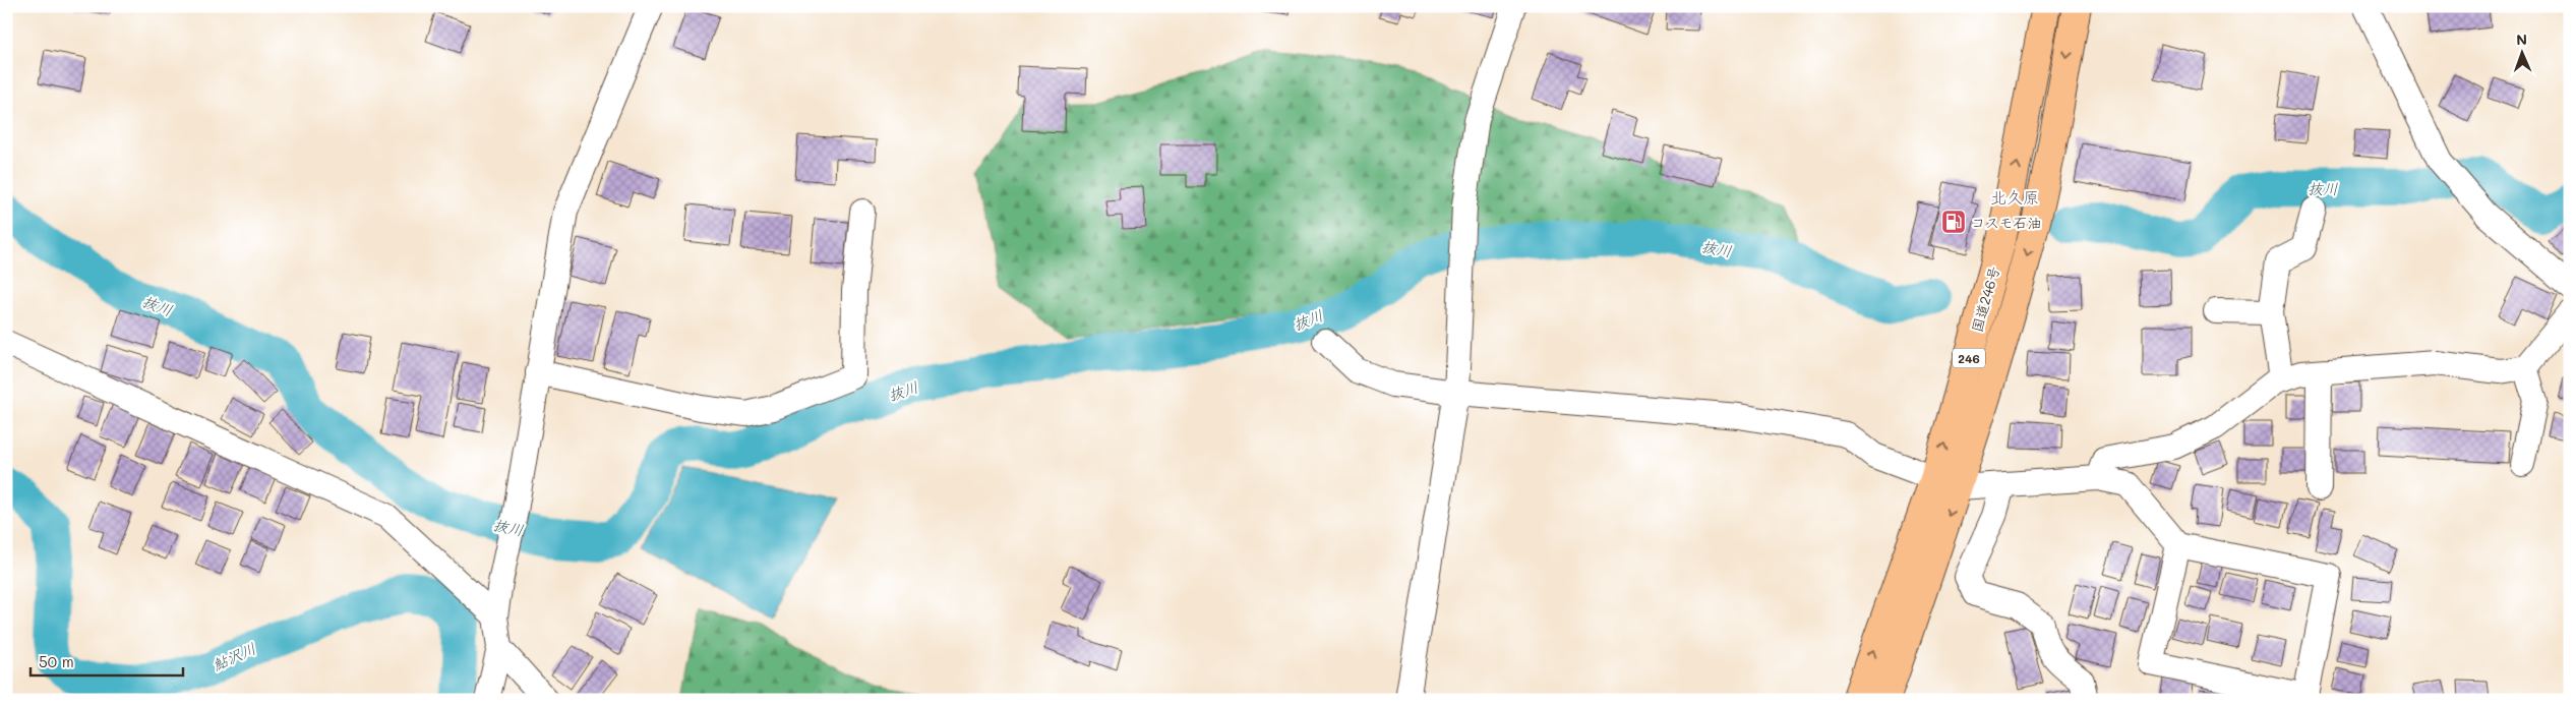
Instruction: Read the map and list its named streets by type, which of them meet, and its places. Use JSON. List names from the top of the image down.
{
  "streets": {
    "highway": ["国道246号", "246"]
  },
  "districts": ["北久原"],
  "water": ["抜川", "鮎沢川"],
  "places": {
    "fuel station": ["コスモ石油"]
  },
  "scale_bar": "50 m",
  "north": "top"
}
